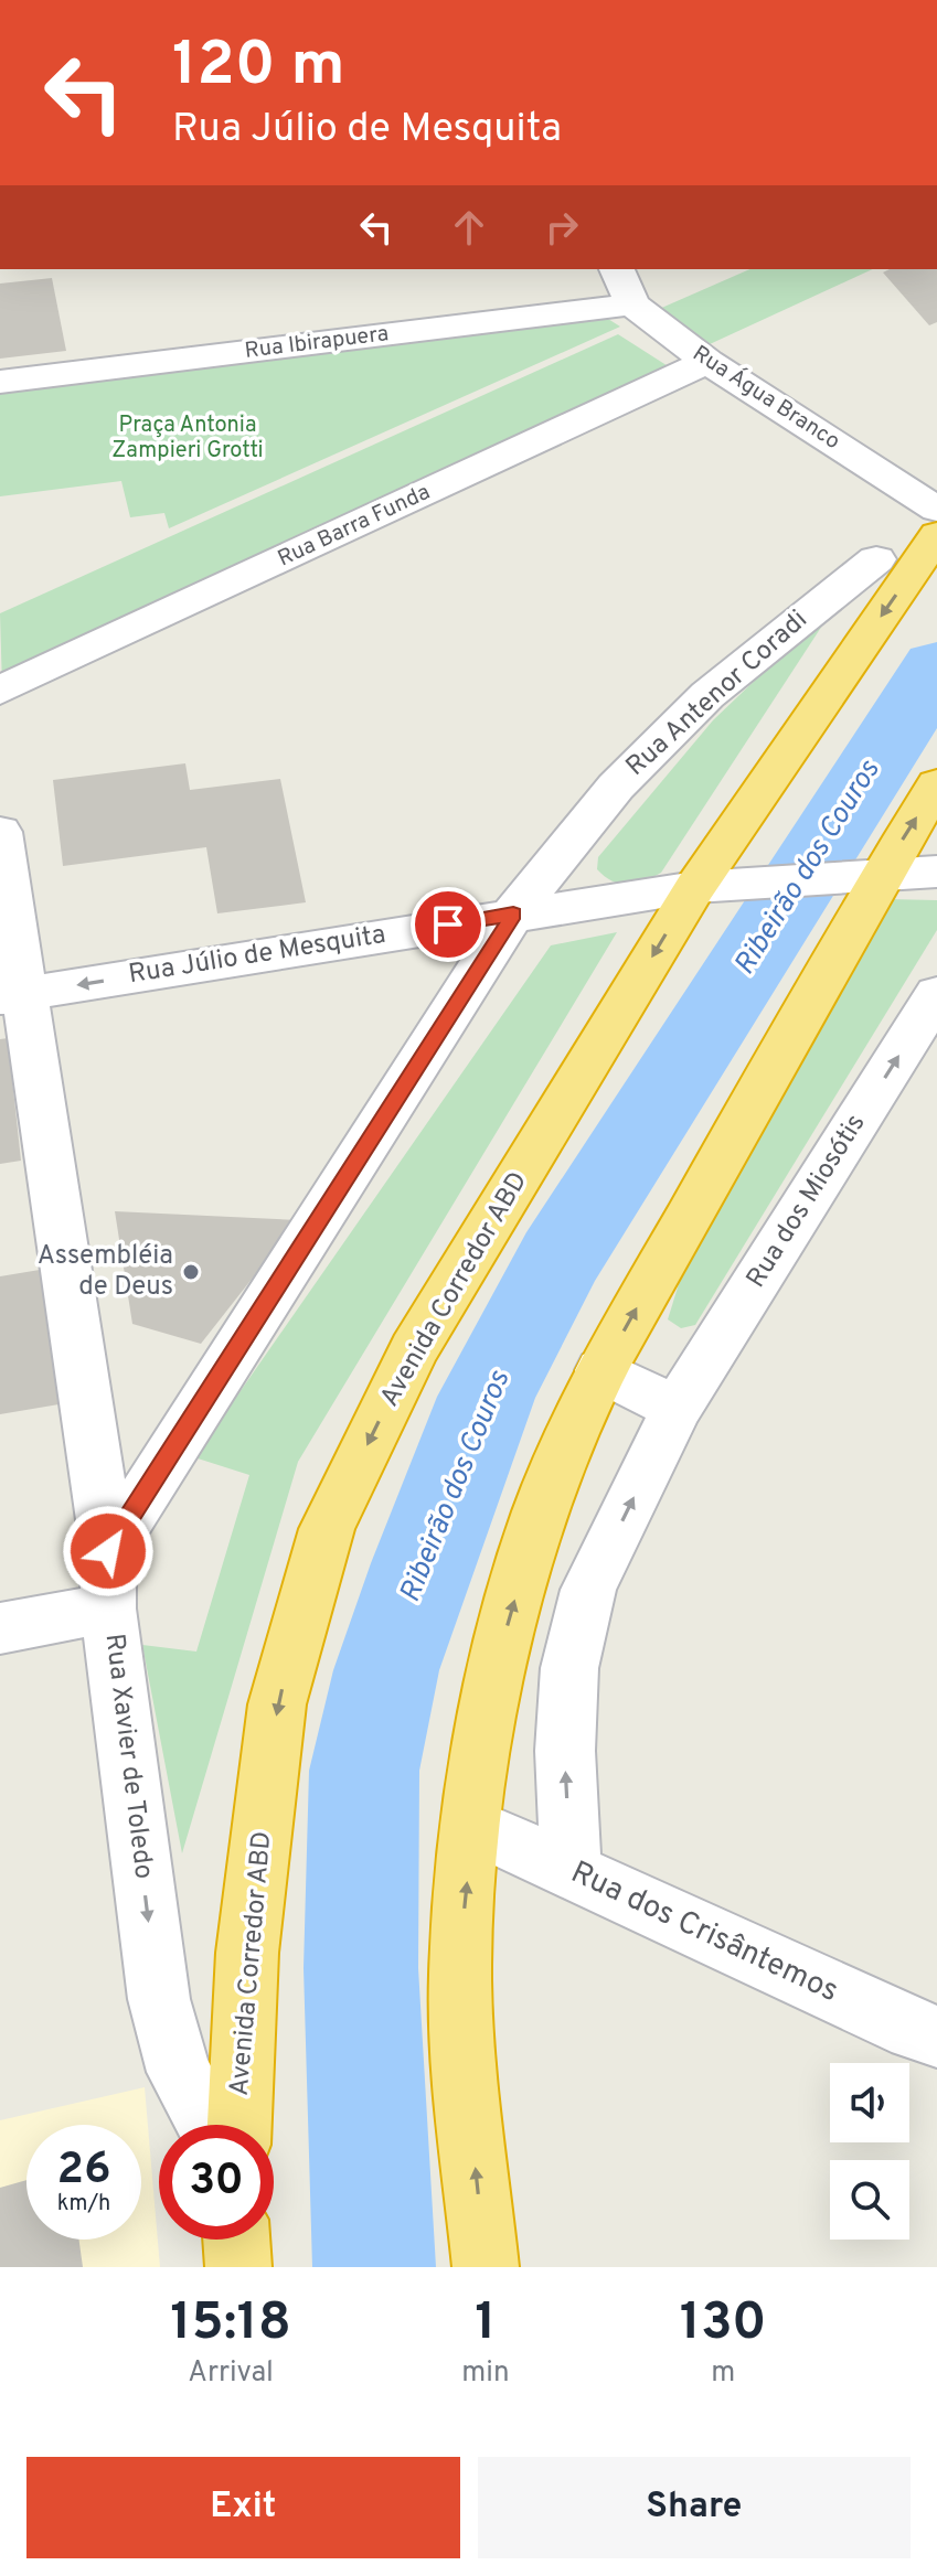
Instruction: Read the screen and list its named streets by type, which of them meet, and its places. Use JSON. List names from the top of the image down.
{
  "streets": {
    "highway": ["Avenida Corredor ABD"],
    "street": [
      "Rua Ibirapuera",
      "Rua Água Branco",
      "Rua Barra Funda",
      "Rua Antenor Coradi",
      "Rua Júlio de Mesquita",
      "Rua dos Miosótis",
      "Rua Xavier de Toledo",
      "Rua dos Crisântemos"
    ]
  },
  "crossings": [
    ["Rua Ibirapuera", "Rua Água Branco"],
    ["Rua Água Branco", "Rua Barra Funda"],
    ["Rua Antenor Coradi", "Rua Júlio de Mesquita"],
    ["Rua Antenor Coradi", "Rua Xavier de Toledo"],
    ["Rua Júlio de Mesquita", "Avenida Corredor ABD"],
    ["Rua Júlio de Mesquita", "Rua Xavier de Toledo"],
    ["Rua dos Miosótis", "Rua dos Crisântemos"]
  ],
  "one_way": ["Rua Júlio de Mesquita", "Rua dos Miosótis", "Rua Xavier de Toledo"],
  "water": ["Ribeirão dos Couros"],
  "parks": ["Praça Antonia Zampieri Grotti"],
  "places": ["Assembléia de Deus"],
  "page": {
    "turn": ["120 m", "Rua Júlio de Mesquita"],
    "speed": "26 km/h",
    "limit": "30",
    "eta": [
      "15:18",
      "Arrival",
      "1",
      "min",
      "130",
      "m"
    ],
    "buttons": ["Exit", "Share"]
  }
}
